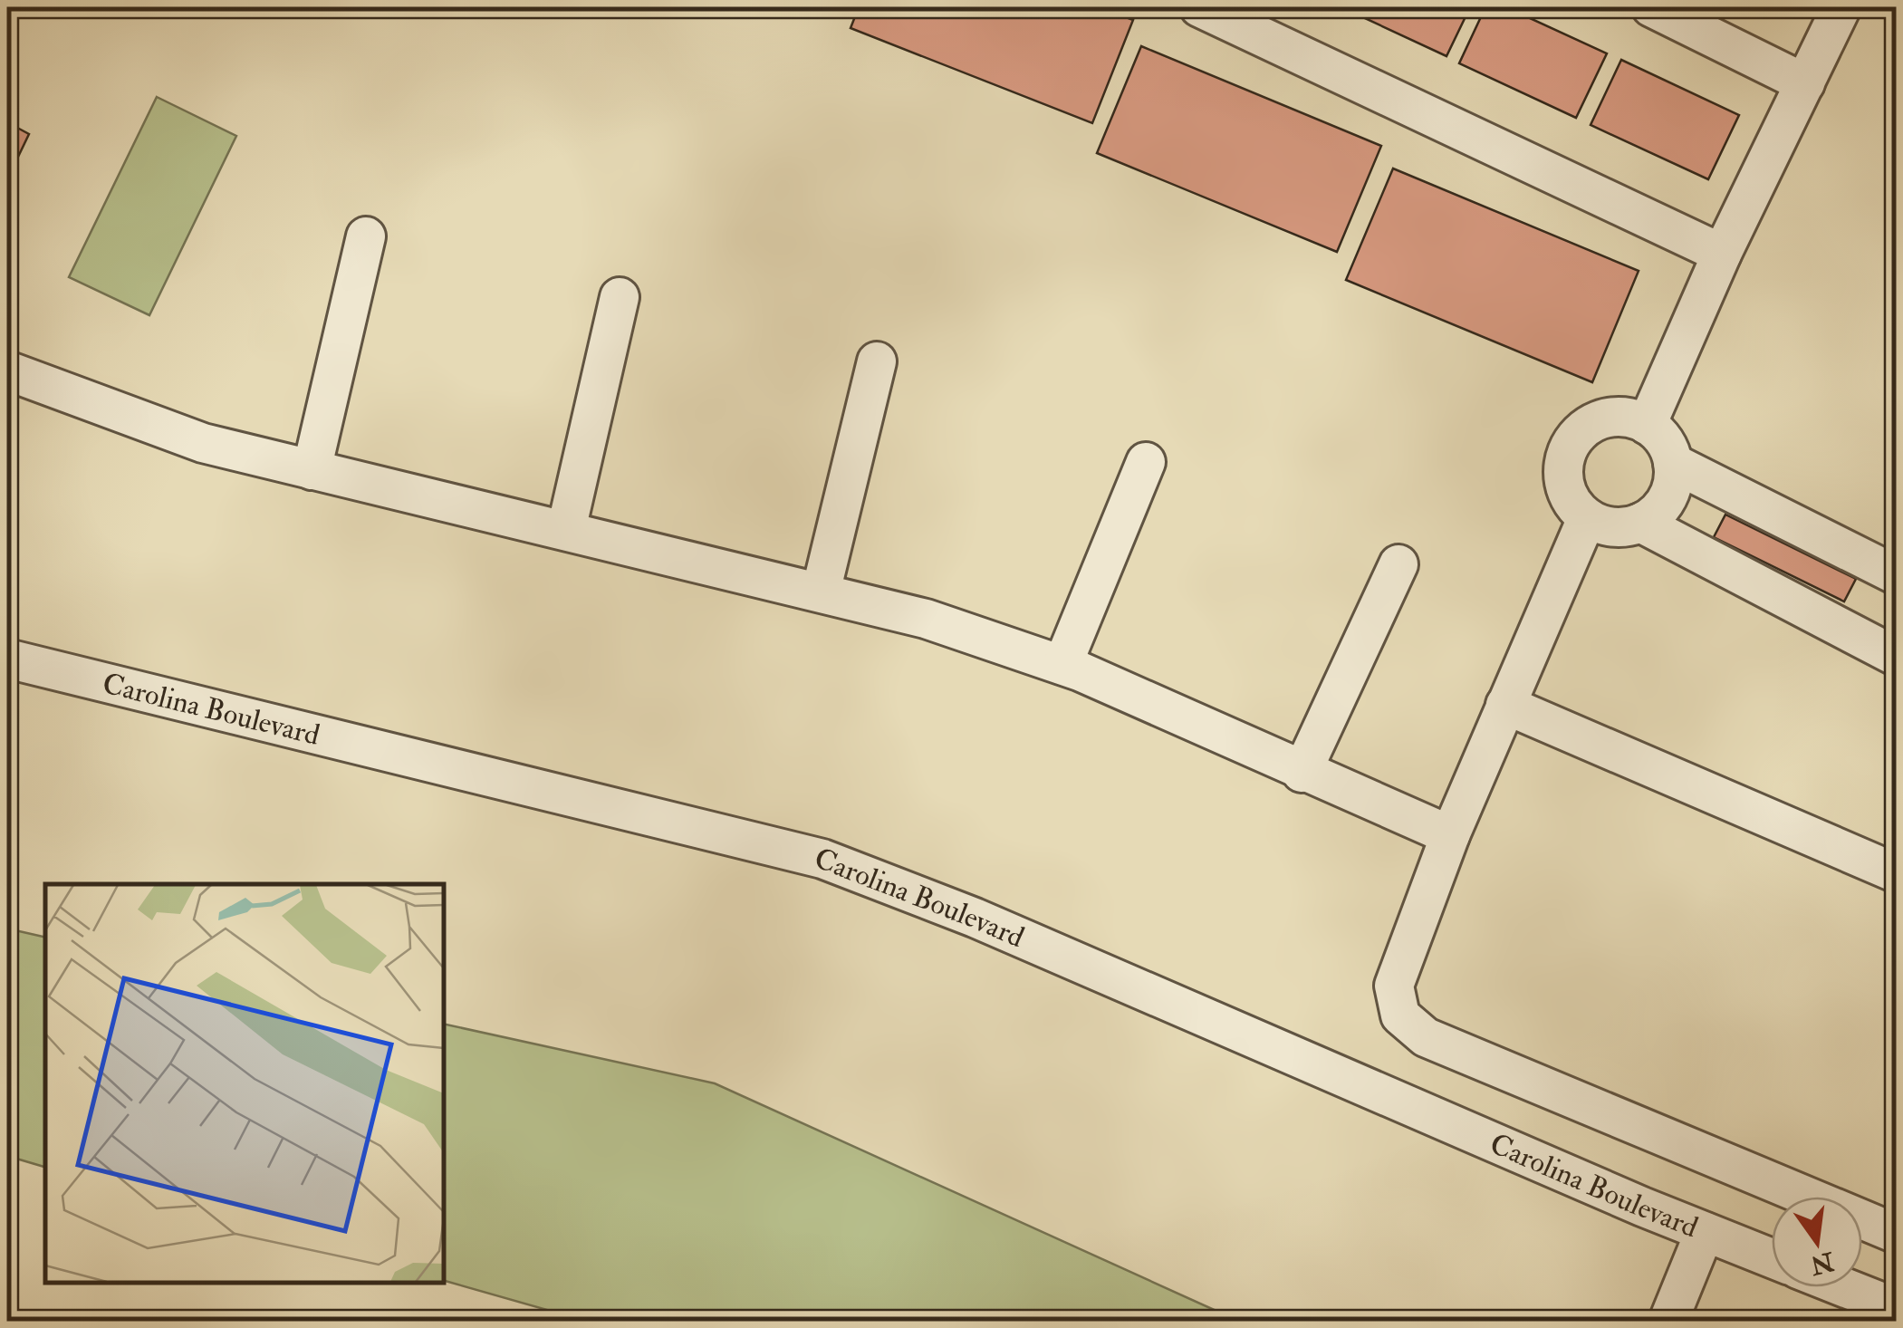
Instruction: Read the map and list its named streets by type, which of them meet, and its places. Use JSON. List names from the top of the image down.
{
  "streets": {
    "street": ["Carolina Boulevard"]
  },
  "north": "bottom"
}
